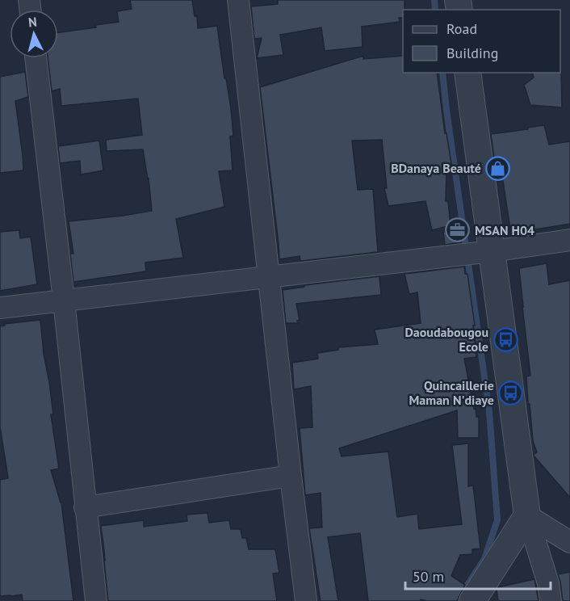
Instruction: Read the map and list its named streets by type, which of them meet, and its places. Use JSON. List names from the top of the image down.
{
  "places": {
    "shop": ["BDanaya Beauté"],
    "office": ["MSAN H04"],
    "bus stop": ["Daoudabougou Ecole", "Quincaillerie Maman N'diaye"]
  },
  "legend": ["Road", "Building"],
  "scale_bar": "50 m",
  "north": "top"
}
